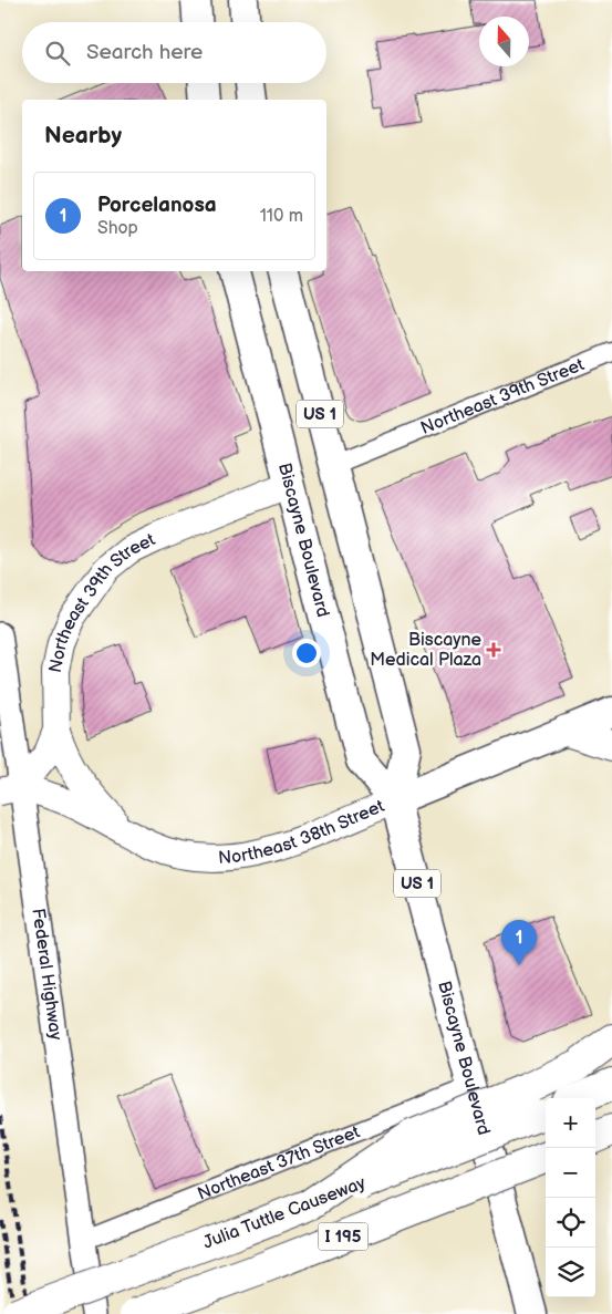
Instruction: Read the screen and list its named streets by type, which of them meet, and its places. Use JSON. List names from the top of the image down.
{
  "streets": {
    "highway": ["Julia Tuttle Causeway", "I 195"],
    "main road": [
      "Northeast 39th Street",
      "US 1",
      "Biscayne Boulevard",
      "Northeast 38th Street"
    ],
    "street": ["Federal Highway", "Northeast 37th Street"]
  },
  "crossings": [
    ["Northeast 39th Street", "Biscayne Boulevard"],
    ["Northeast 39th Street", "Northeast 38th Street"],
    ["Northeast 39th Street", "Federal Highway"],
    ["Biscayne Boulevard", "Northeast 38th Street"],
    ["Biscayne Boulevard", "Northeast 37th Street"],
    ["Northeast 38th Street", "Federal Highway"],
    ["Federal Highway", "Northeast 37th Street"]
  ],
  "places": {
    "health": ["Biscayne Medical Plaza"]
  },
  "north": "top",
  "page": {
    "search": "Search here",
    "heading": "Nearby",
    "list": [
      {
        "mark": "1",
        "name": "Porcelanosa",
        "note": "Shop",
        "value": "110 m"
      }
    ],
    "pins": "1",
    "map_buttons": ["+", "−"]
  }
}
